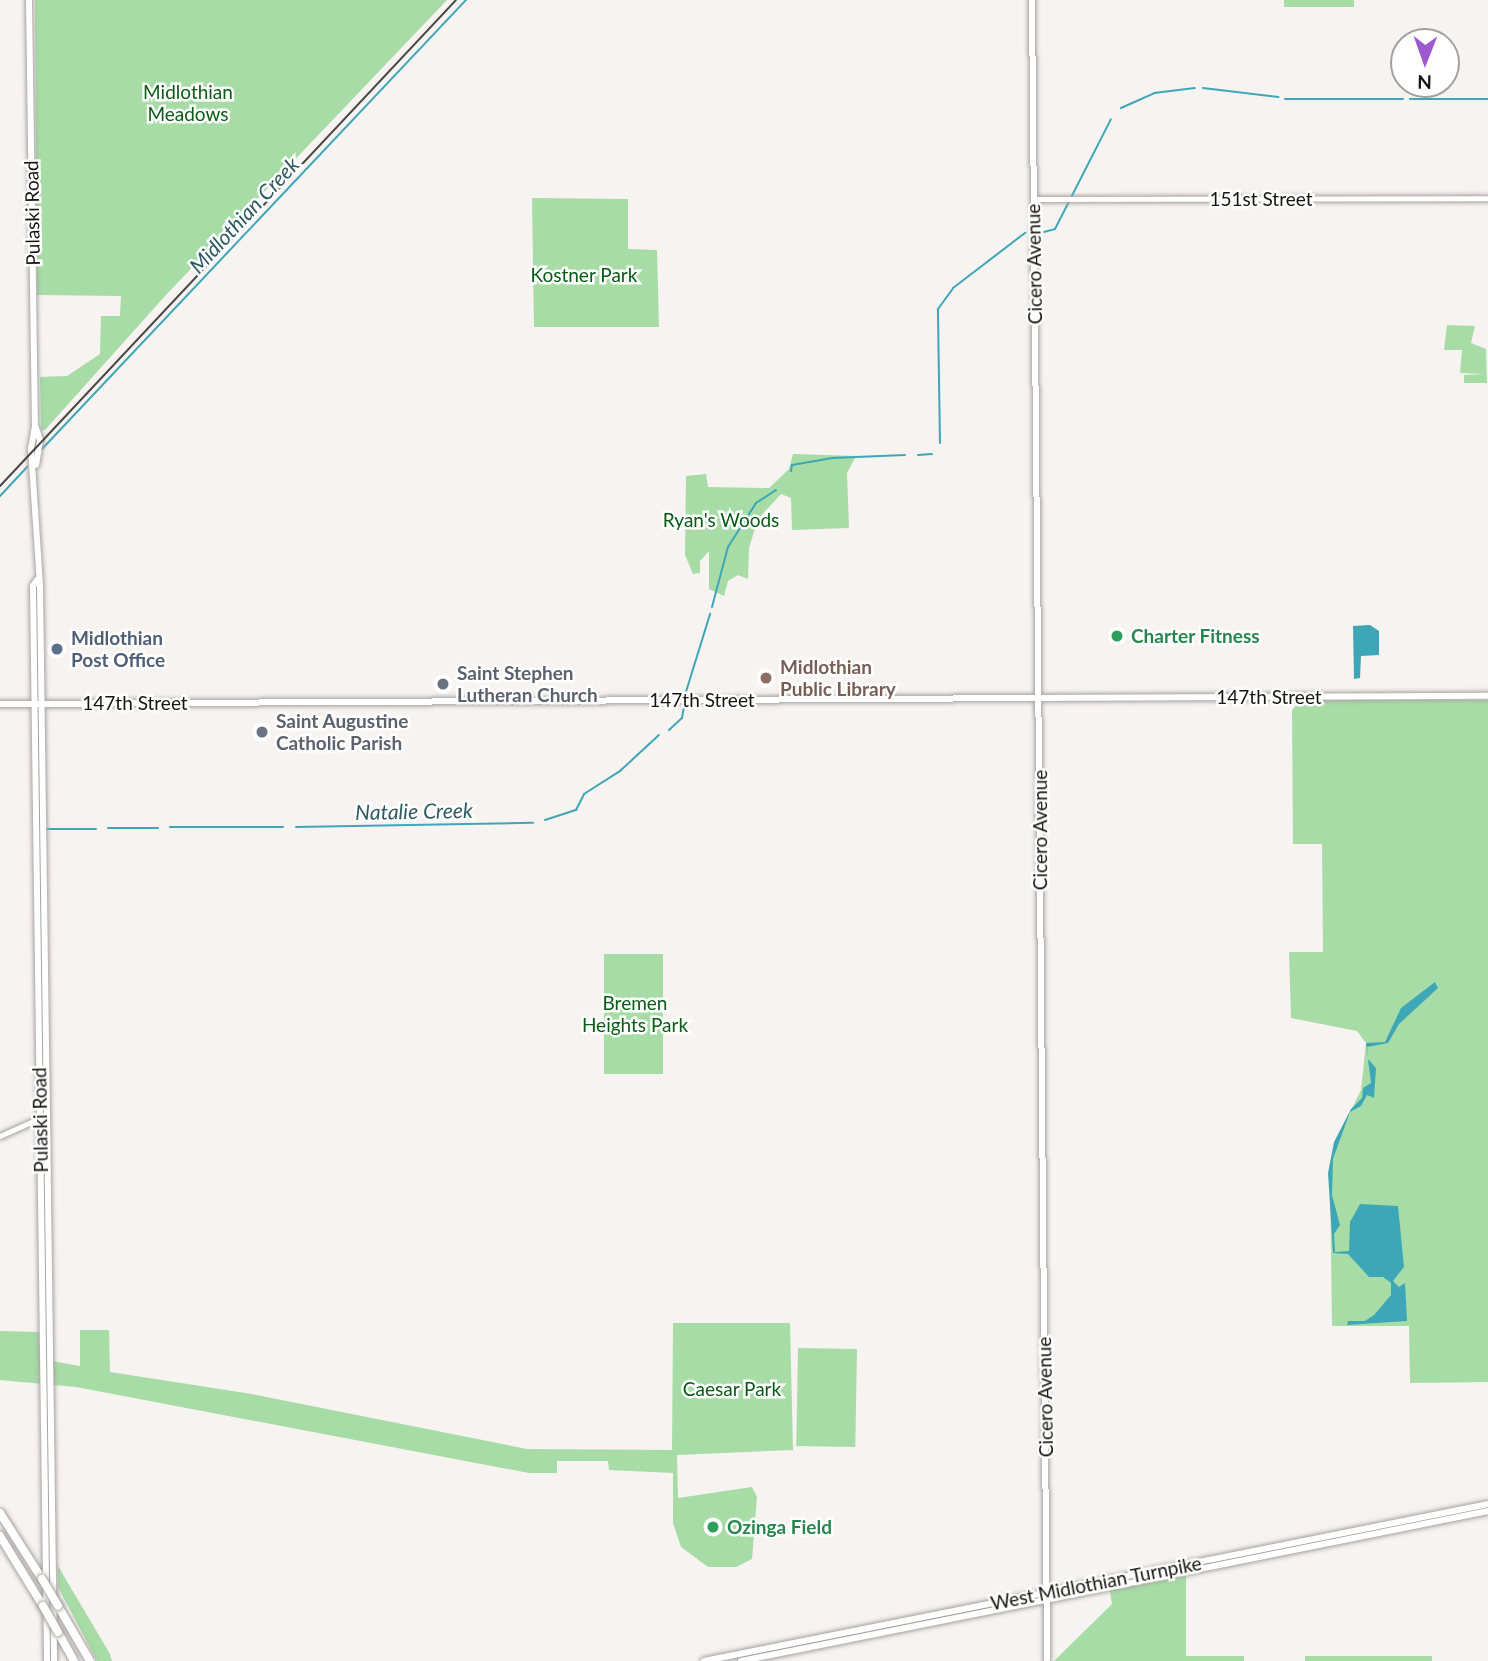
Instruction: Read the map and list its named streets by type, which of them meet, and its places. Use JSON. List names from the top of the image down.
{
  "streets": {
    "main road": [
      "Pulaski Road",
      "Cicero Avenue",
      "147th Street",
      "West Midlothian Turnpike"
    ],
    "street": ["151st Street"]
  },
  "crossings": [
    ["151st Street", "Cicero Avenue"],
    ["Pulaski Road", "147th Street"],
    ["Cicero Avenue", "147th Street"],
    ["Cicero Avenue", "West Midlothian Turnpike"]
  ],
  "water": ["Midlothian Creek", "Natalie Creek"],
  "parks": [
    "Midlothian Meadows",
    "Kostner Park",
    "Ryan's Woods",
    "Bremen Heights Park",
    "Caesar Park"
  ],
  "places": [
    "Charter Fitness",
    "Midlothian Post Office",
    "Midlothian Public Library",
    "Saint Stephen Lutheran Church",
    "Saint Augustine Catholic Parish",
    "Ozinga Field"
  ],
  "north": "bottom"
}
